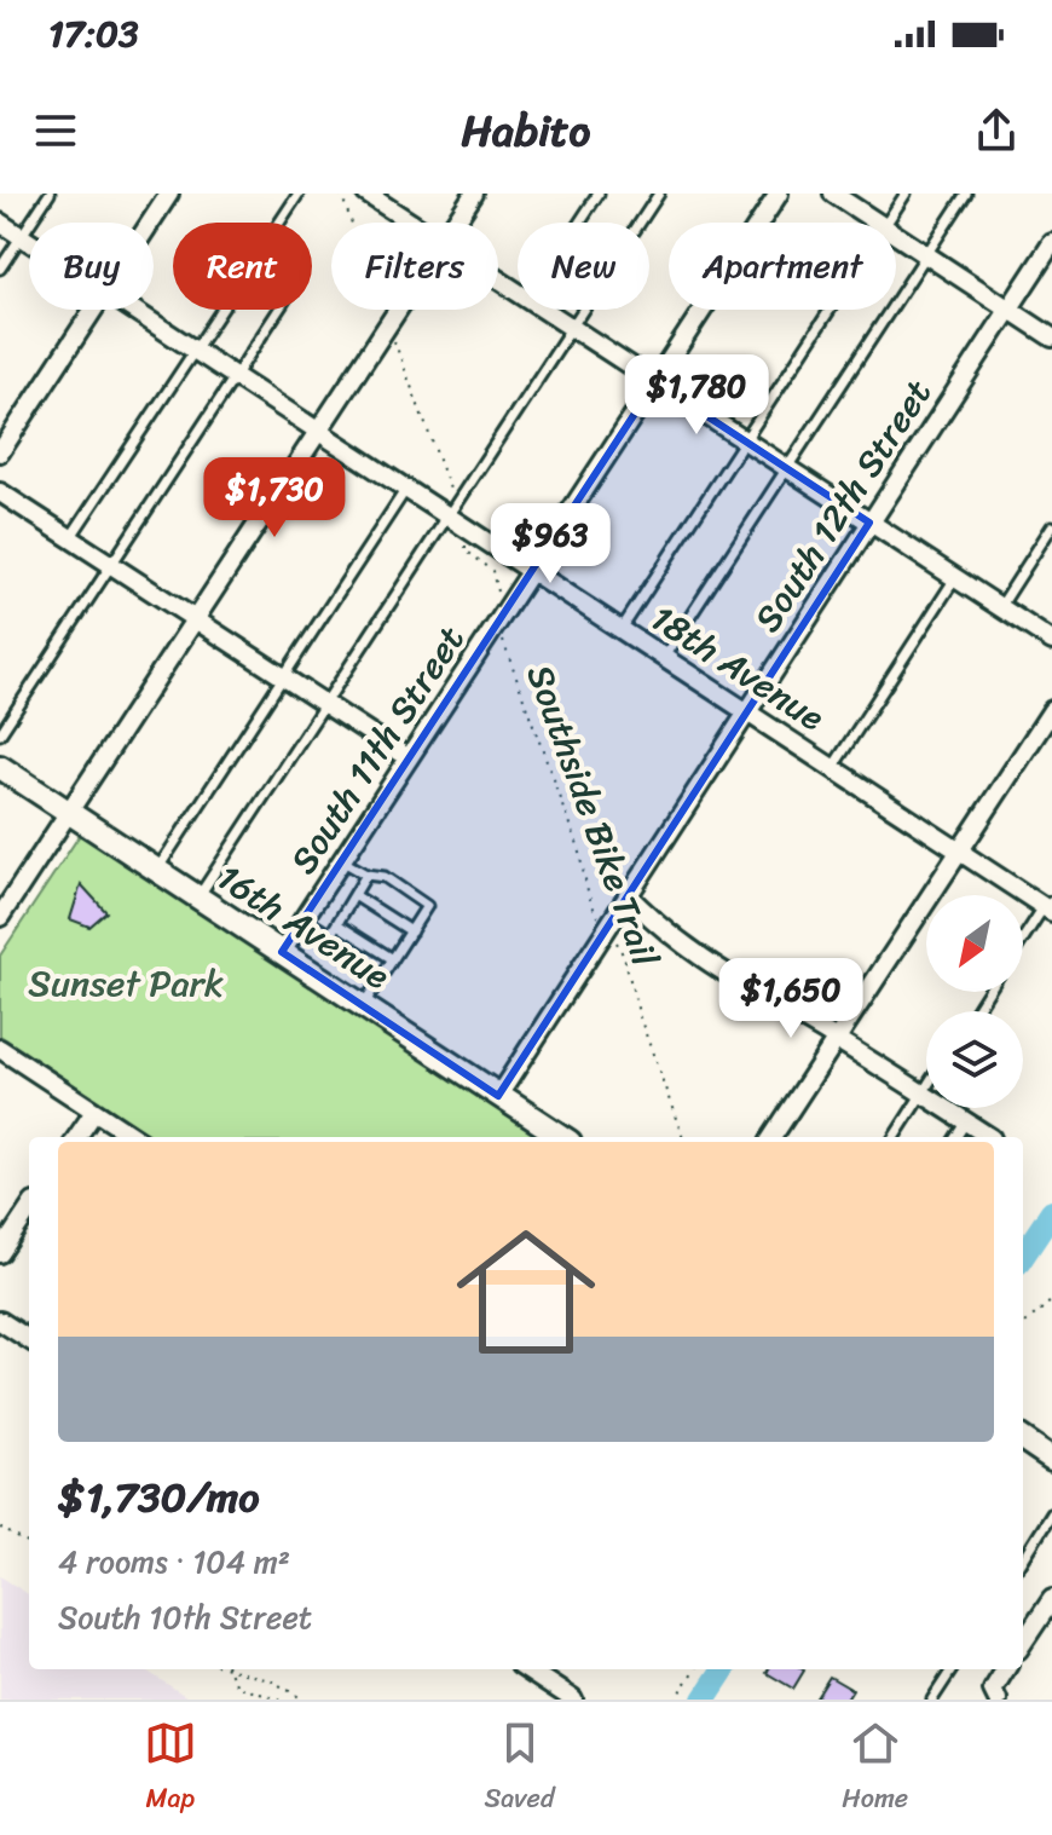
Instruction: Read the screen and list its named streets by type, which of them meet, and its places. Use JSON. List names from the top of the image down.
{
  "streets": {
    "street": [
      "South 12th Street",
      "18th Avenue",
      "South 11th Street",
      "16th Avenue"
    ],
    "path": ["Southside Bike Trail"]
  },
  "crossings": [
    ["South 12th Street", "18th Avenue"],
    ["South 12th Street", "Southside Bike Trail"],
    ["South 12th Street", "16th Avenue"],
    ["18th Avenue", "South 11th Street"],
    ["18th Avenue", "Southside Bike Trail"],
    ["South 11th Street", "Southside Bike Trail"],
    ["South 11th Street", "16th Avenue"]
  ],
  "parks": ["Sunset Park"],
  "north": "bottom left",
  "page": {
    "status": "17:03",
    "header": "Habito",
    "chip": [
      "Buy",
      "Rent",
      "Filters",
      "New",
      "Apartment"
    ],
    "price": [
      "$1,780",
      "$1,730",
      "$963",
      "$1,650"
    ],
    "list": [
      {
        "name": "$1,730/mo",
        "note": "4 rooms · 104 m² · South 10th Street"
      }
    ],
    "tabs": ["Map", "Saved", "Home"]
  }
}
